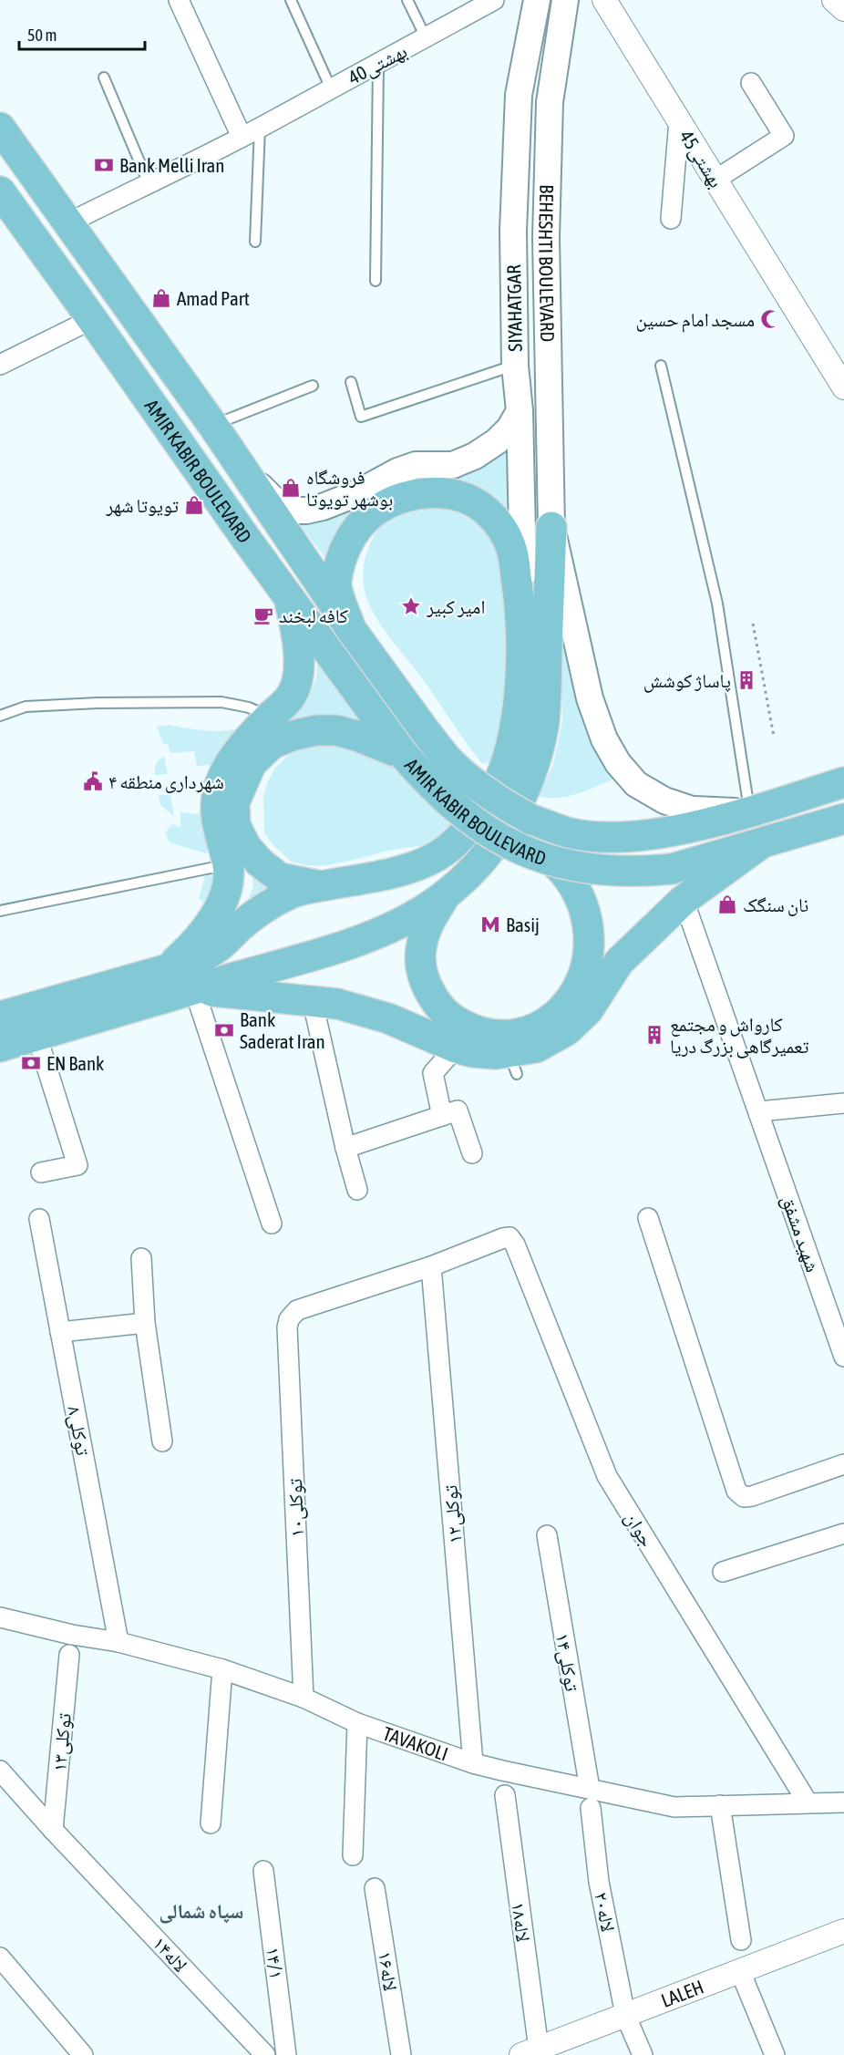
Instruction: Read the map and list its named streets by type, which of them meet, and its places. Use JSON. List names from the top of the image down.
{
  "streets": {
    "main road": ["BEHESHTI BOULEVARD", "SIYAHATGAR", "AMIR KABIR BOULEVARD"],
    "street": [
      "40بهشتی",
      "بهشتی45",
      "شهید مشفق",
      "توکلی۸",
      "۱۰توکلی",
      "توکلی۱۲",
      "جوان",
      "توکلی۱۴",
      "توکلی۱۳",
      "TAVAKOLI",
      "لاله۲۰",
      "لاله۱۸",
      "لاله۱۴",
      "۱۴/۱",
      "لاله۱۶",
      "LALEH"
    ]
  },
  "crossings": [
    ["40بهشتی", "AMIR KABIR BOULEVARD"],
    ["BEHESHTI BOULEVARD", "AMIR KABIR BOULEVARD"],
    ["توکلی۸", "TAVAKOLI"],
    ["۱۰توکلی", "توکلی۱۲"],
    ["۱۰توکلی", "جوان"],
    ["۱۰توکلی", "TAVAKOLI"],
    ["توکلی۱۲", "جوان"],
    ["توکلی۱۲", "TAVAKOLI"],
    ["جوان", "TAVAKOLI"],
    ["توکلی۱۴", "TAVAKOLI"],
    ["توکلی۱۳", "لاله۱۴"],
    ["لاله۲۰", "LALEH"],
    ["لاله۱۸", "LALEH"]
  ],
  "districts": ["سپاه شمالی"],
  "places": {
    "bank": ["Bank Melli Iran", "Bank Saderat Iran", "EN Bank"],
    "shop": [
      "Amad Part",
      "فروشگاه بوشهر تویوتا",
      "تویوتا شهر",
      "نان سنگک"
    ],
    "mosque": ["مسجد امام حسین"],
    "place": ["امیر کبیر"],
    "cafe": ["کافه لبخند"],
    "building": ["پاساژ کوشش", "کارواش و مجتمع تعمیرگاهی بزرگ دریا"],
    "public building": ["شهرداری منطقه ۴"],
    "metro station": ["Basij"]
  },
  "scale_bar": "50 m"
}
